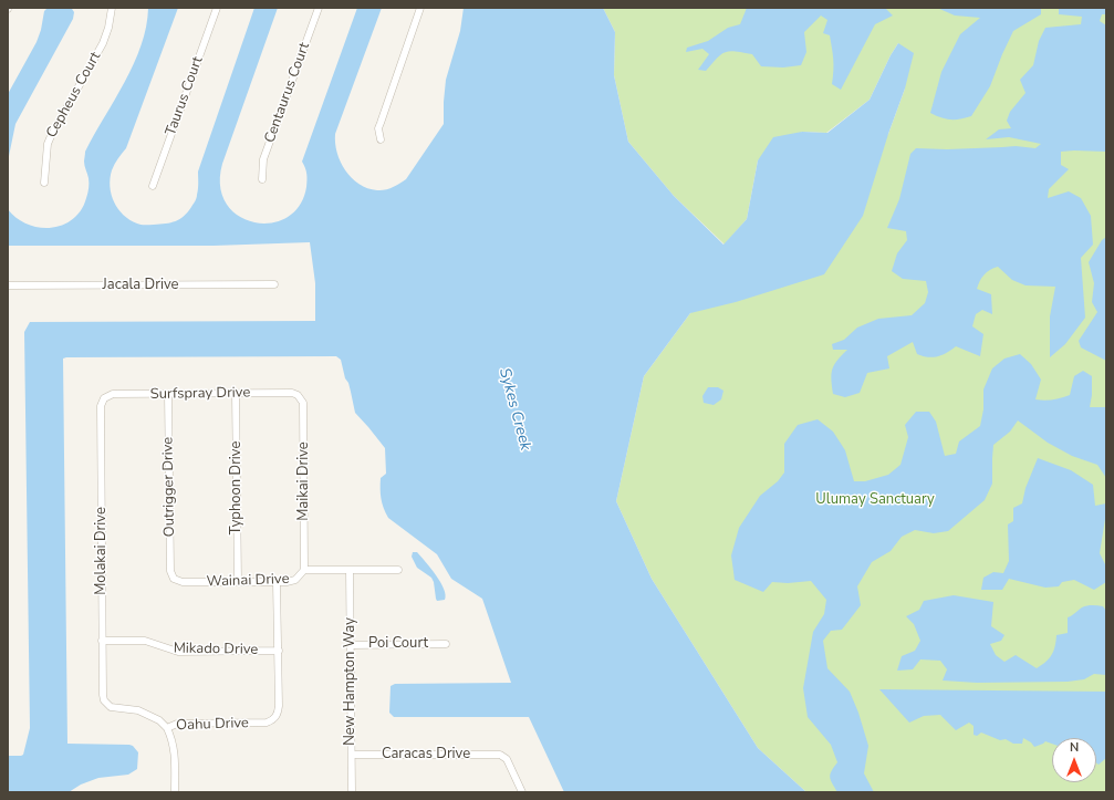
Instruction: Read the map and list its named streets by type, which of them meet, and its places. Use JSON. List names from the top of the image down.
{
  "streets": {
    "street": [
      "Centaurus Court",
      "Cepheus Court",
      "Taurus Court",
      "Jacala Drive",
      "Surfspray Drive",
      "Maikai Drive",
      "Outrigger Drive",
      "Typhoon Drive",
      "Molakai Drive",
      "Wainai Drive",
      "Poi Court",
      "Mikado Drive",
      "New Hampton Way",
      "Oahu Drive",
      "Caracas Drive"
    ]
  },
  "crossings": [
    ["Surfspray Drive", "Maikai Drive"],
    ["Surfspray Drive", "Outrigger Drive"],
    ["Surfspray Drive", "Typhoon Drive"],
    ["Surfspray Drive", "Molakai Drive"],
    ["Maikai Drive", "Wainai Drive"],
    ["Outrigger Drive", "Wainai Drive"],
    ["Typhoon Drive", "Wainai Drive"],
    ["Molakai Drive", "Mikado Drive"],
    ["Molakai Drive", "Oahu Drive"],
    ["Wainai Drive", "New Hampton Way"],
    ["Poi Court", "New Hampton Way"],
    ["Mikado Drive", "Oahu Drive"],
    ["New Hampton Way", "Caracas Drive"]
  ],
  "water": ["Sykes Creek"],
  "parks": ["Ulumay Sanctuary"],
  "north": "top"
}
